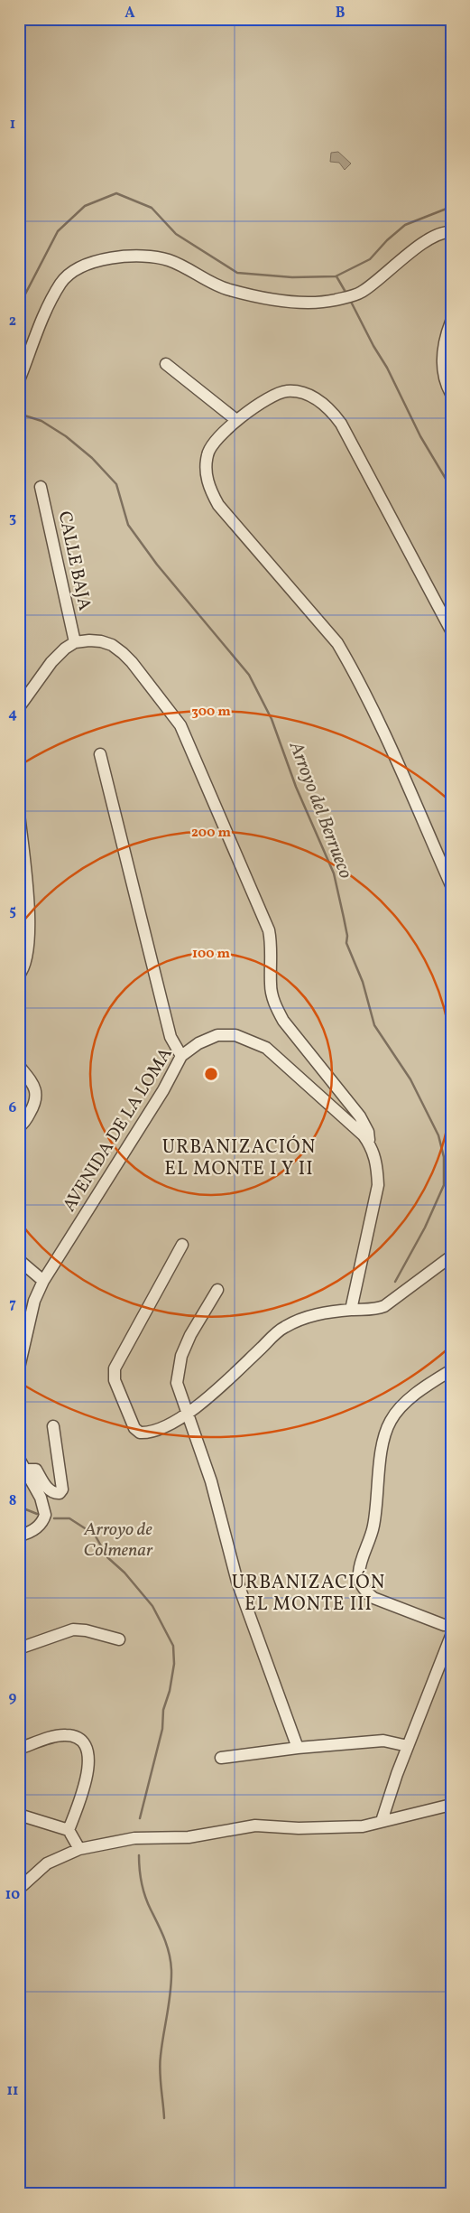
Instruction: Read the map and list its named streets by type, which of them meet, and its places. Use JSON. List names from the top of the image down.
{
  "streets": {
    "street": ["CALLE BAJA", "AVENIDA DE LA LOMA"]
  },
  "districts": ["URBANIZACIÓN EL MONTE I Y II", "URBANIZACIÓN EL MONTE III"],
  "water": ["Arroyo del Berrueco"],
  "parks": ["Arroyo de Colmenar"],
  "grid": {
    "columns": ["A", "B"],
    "rows": [
      "1",
      "2",
      "3",
      "4",
      "5",
      "6",
      "7",
      "8",
      "9",
      "10",
      "11"
    ]
  },
  "rings": ["300 m", "200 m", "100 m"]
}
